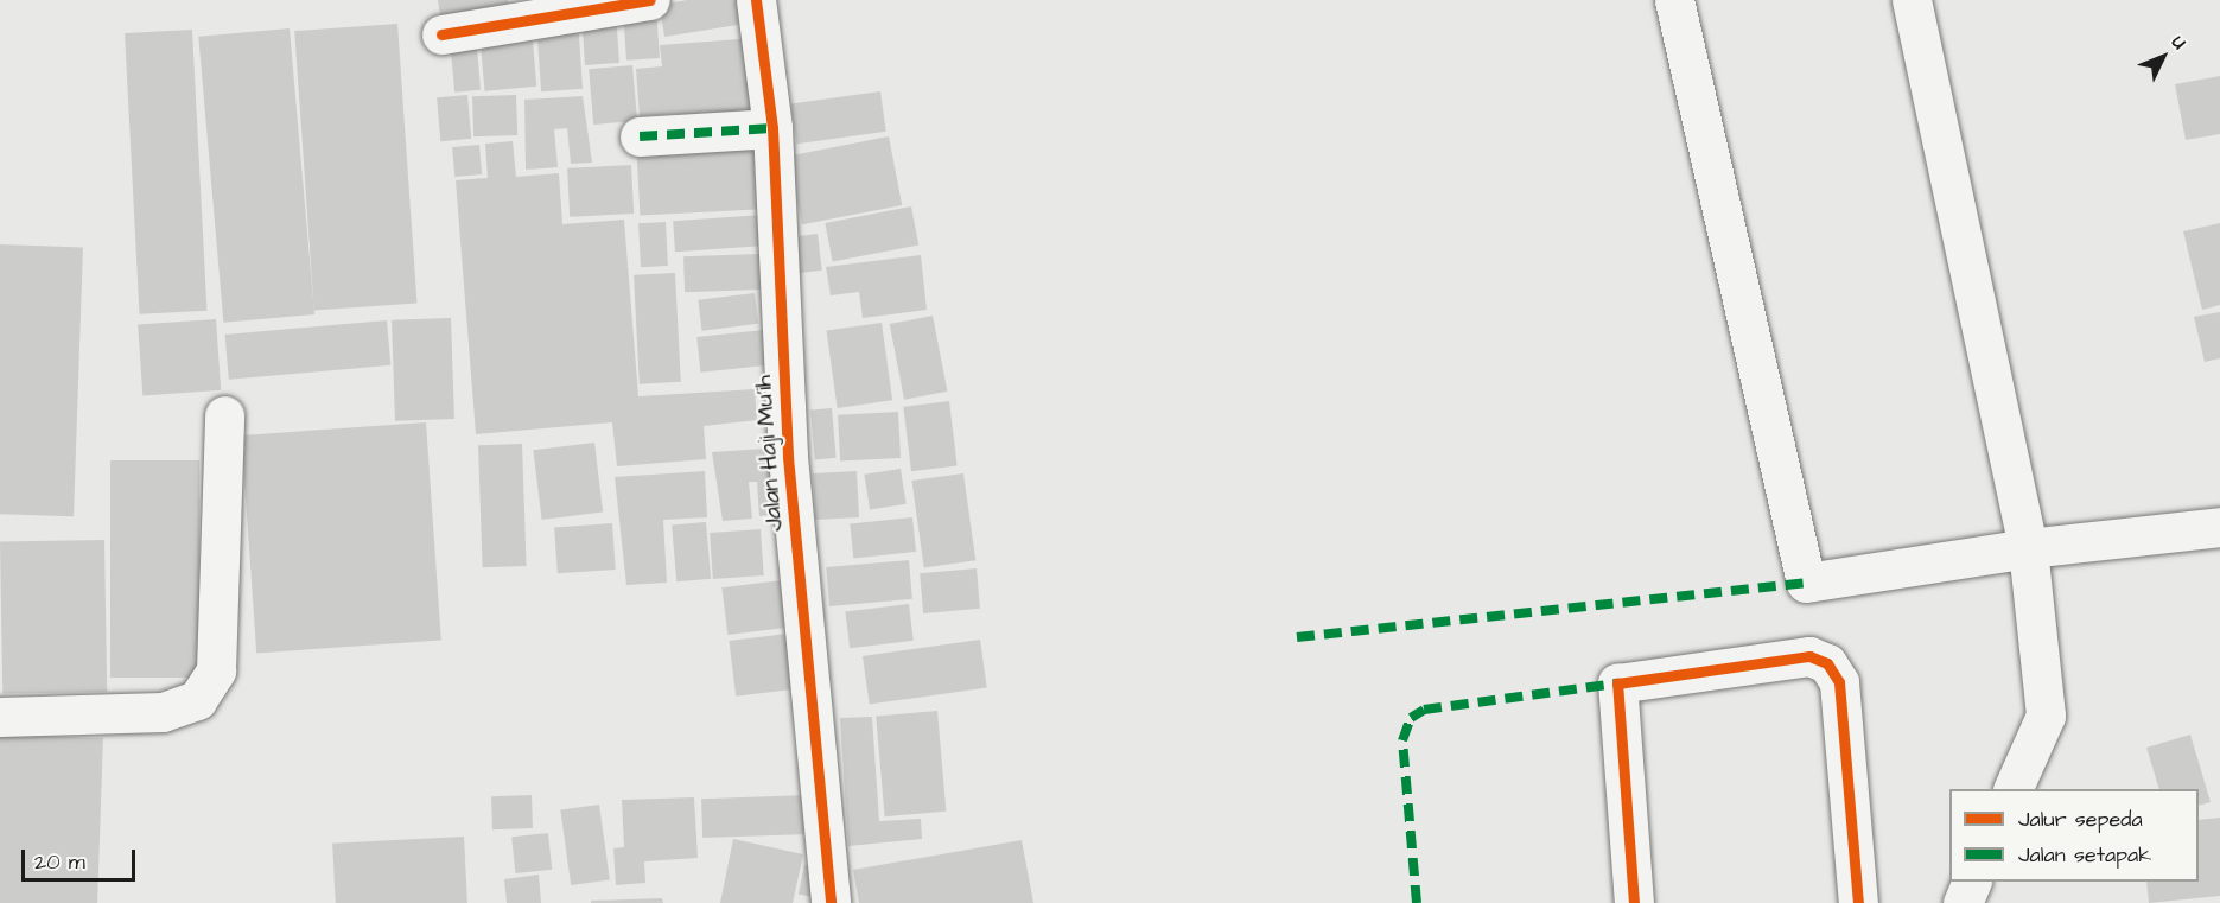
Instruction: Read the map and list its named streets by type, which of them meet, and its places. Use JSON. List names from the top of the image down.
{
  "streets": {
    "street": ["Jalan Haji Mu'ih"]
  },
  "legend": ["Jalur sepeda", "Jalan setapak"],
  "scale_bar": "20 m",
  "north": "top right"
}
